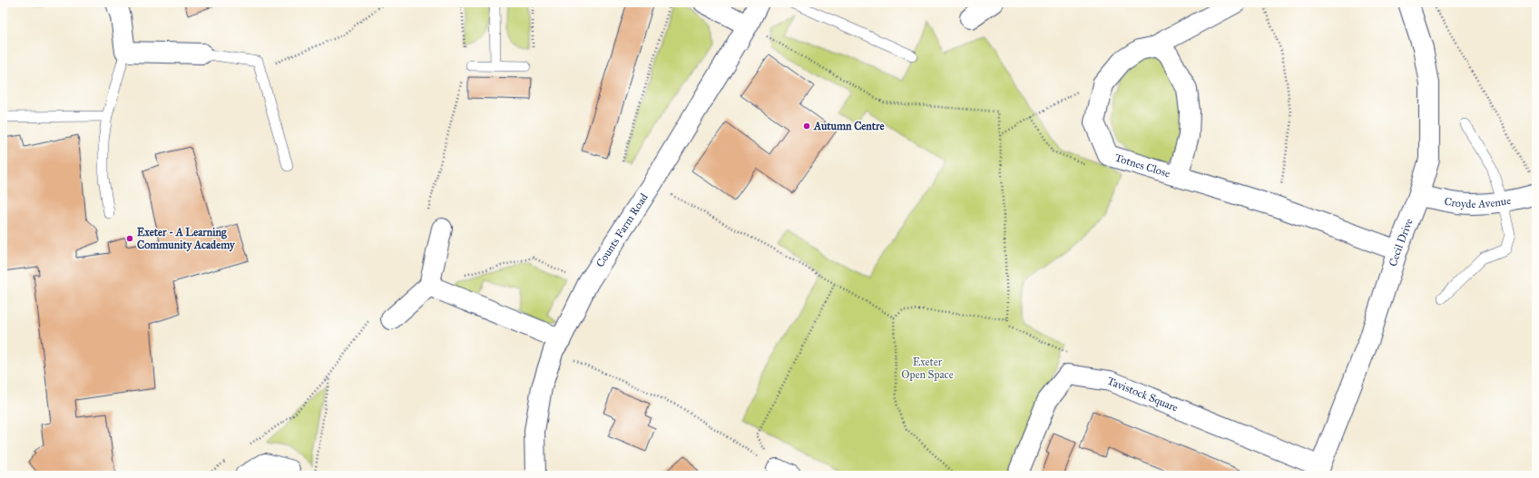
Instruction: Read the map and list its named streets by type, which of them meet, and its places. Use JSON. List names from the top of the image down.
{
  "streets": {
    "street": [
      "Totnes Close",
      "Croyde Avenue",
      "Counts Farm Road",
      "Cecil Drive",
      "Tavistock Square"
    ]
  },
  "crossings": [
    ["Totnes Close", "Cecil Drive"],
    ["Croyde Avenue", "Cecil Drive"],
    ["Cecil Drive", "Tavistock Square"]
  ],
  "parks": ["Exeter Open Space"],
  "places": ["Autumn Centre", "Exeter - A Learning Community Academy"]
}
